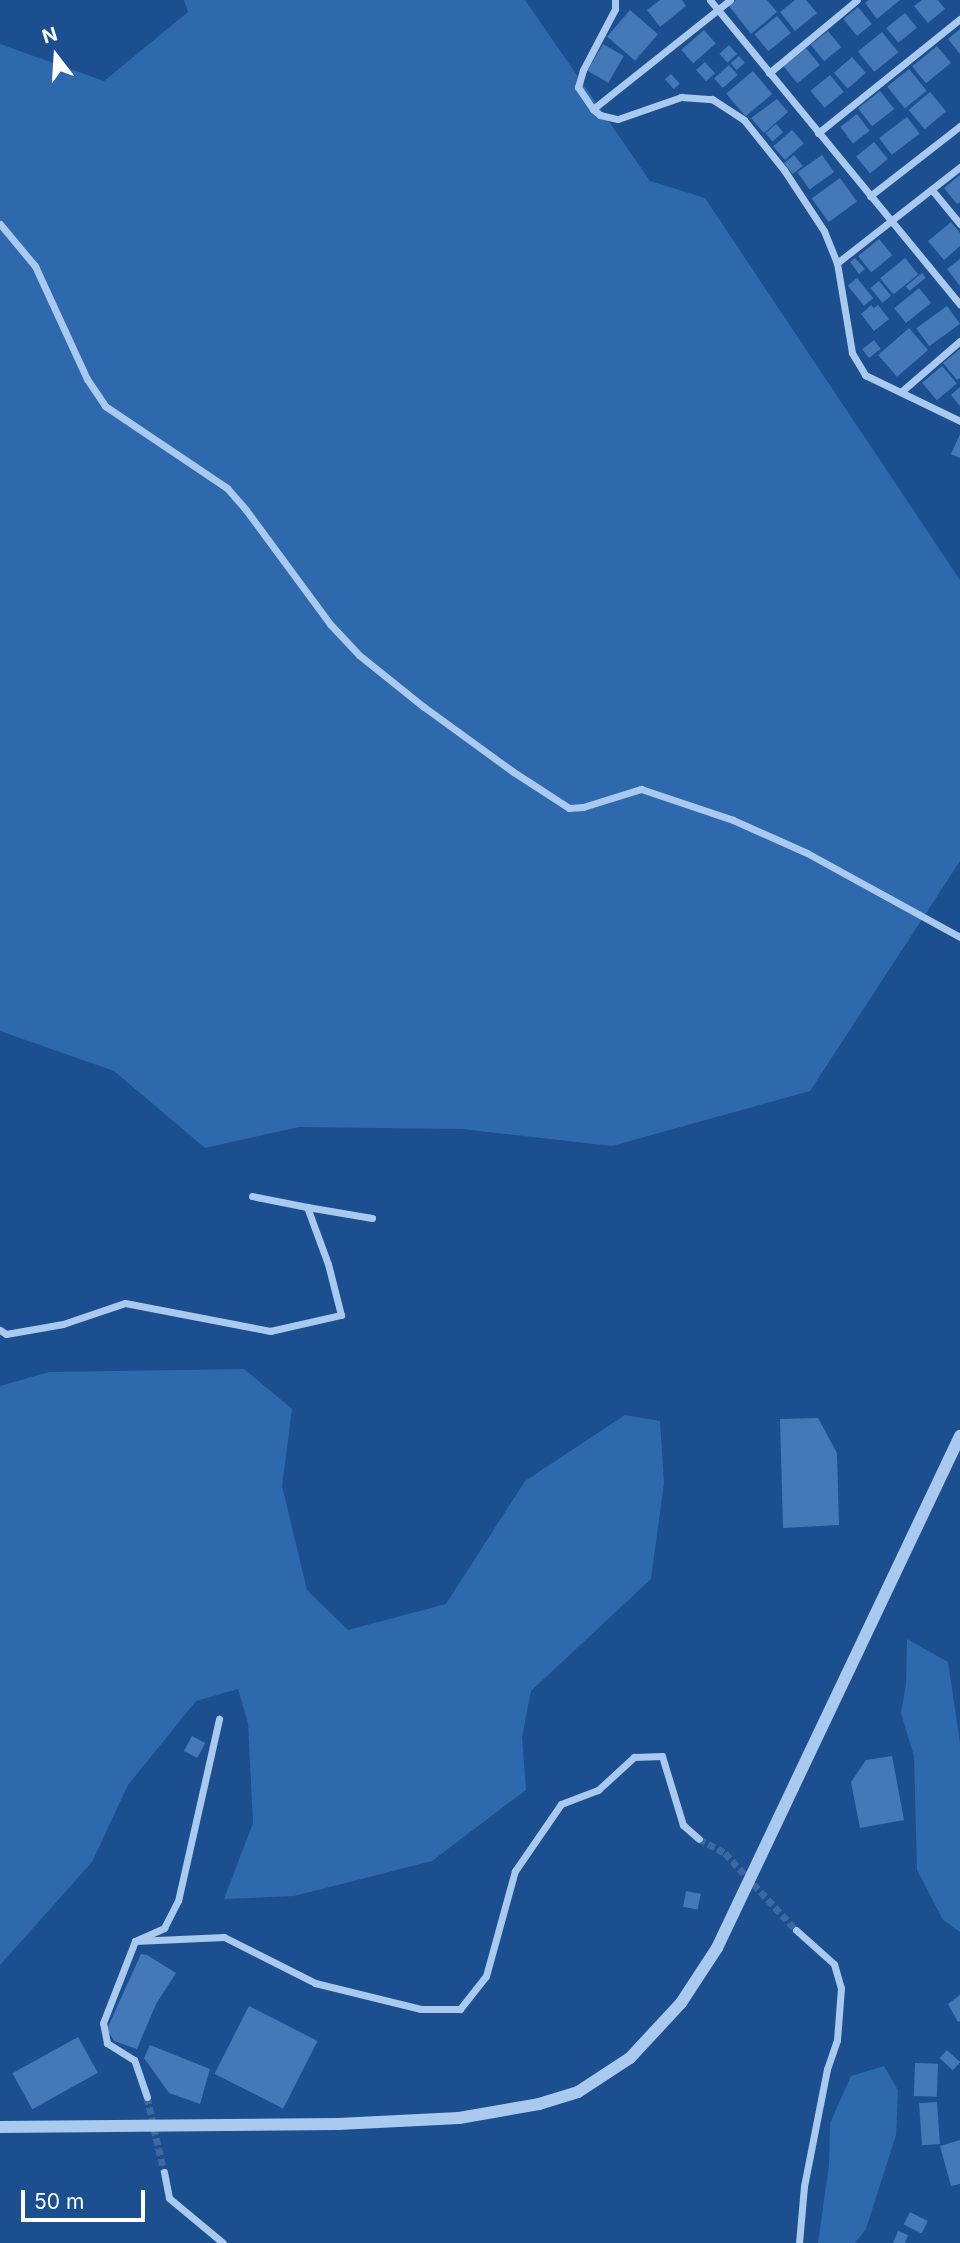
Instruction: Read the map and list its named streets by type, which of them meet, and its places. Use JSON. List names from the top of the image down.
{
  "scale_bar": "50 m",
  "north": "top"
}
